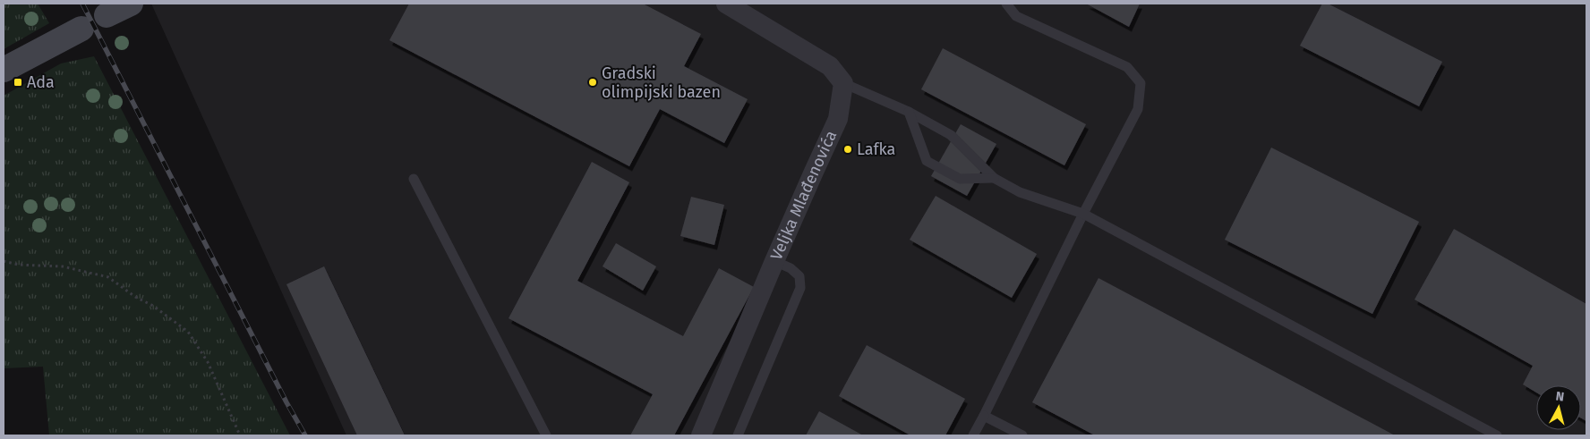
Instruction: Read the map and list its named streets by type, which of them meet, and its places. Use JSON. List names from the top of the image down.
{
  "streets": {
    "street": ["Veljka Mlađenovića"]
  },
  "places": {
    "transit": ["Ada"],
    "other": ["Gradski olimpijski bazen", "Lafka"]
  },
  "north": "top"
}
